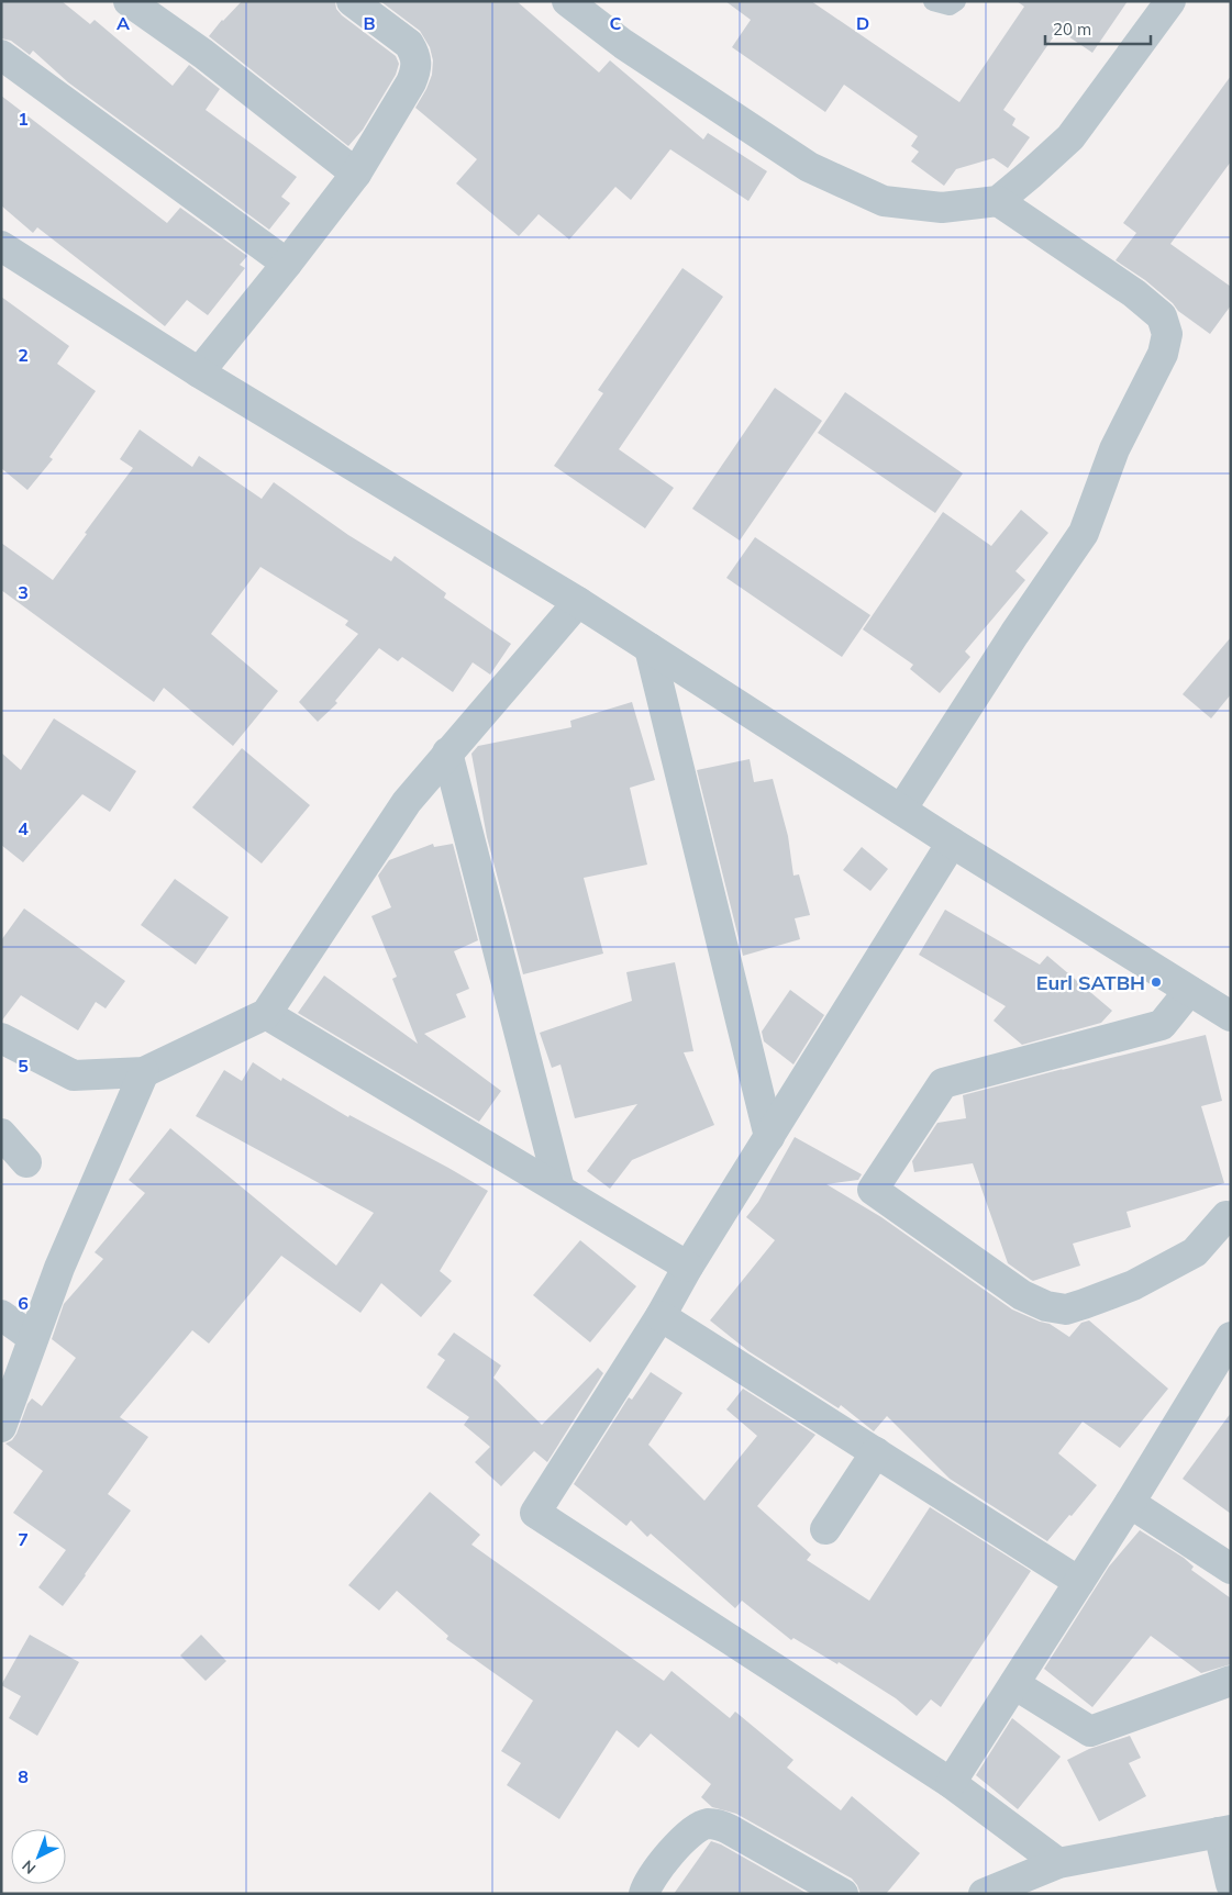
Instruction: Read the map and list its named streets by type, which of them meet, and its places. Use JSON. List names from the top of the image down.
{
  "places": ["Eurl SATBH"],
  "scale_bar": "20 m",
  "north": "bottom left",
  "grid": {
    "columns": [
      "A",
      "B",
      "C",
      "D"
    ],
    "rows": [
      "1",
      "2",
      "3",
      "4",
      "5",
      "6",
      "7",
      "8"
    ]
  }
}
